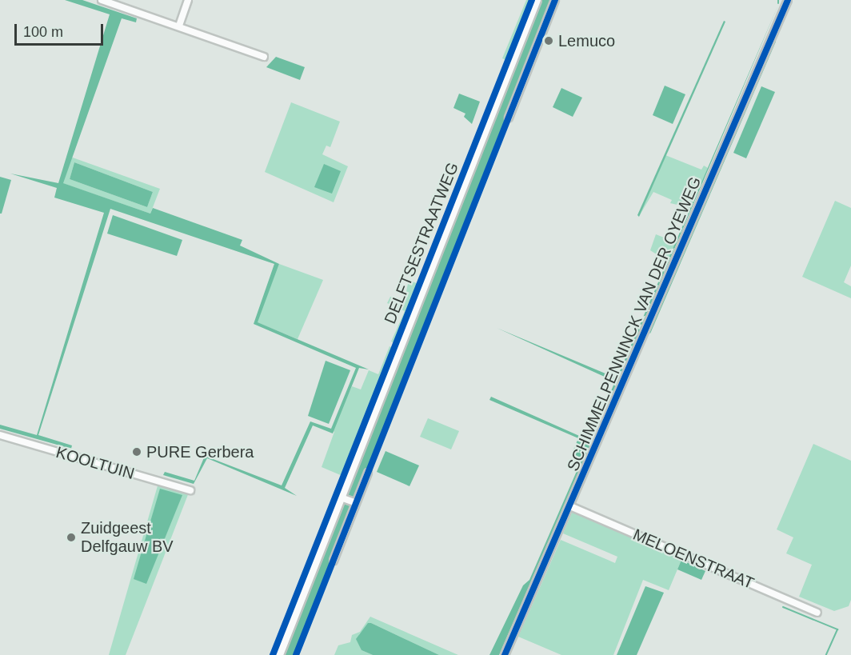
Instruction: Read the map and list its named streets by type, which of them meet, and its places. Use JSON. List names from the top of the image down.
{
  "streets": {
    "street": [
      "DELFTSESTRAATWEG",
      "SCHIMMELPENNINCK VAN DER OYEWEG",
      "KOOLTUIN",
      "MELOENSTRAAT"
    ]
  },
  "crossings": [
    ["SCHIMMELPENNINCK VAN DER OYEWEG", "MELOENSTRAAT"]
  ],
  "places": ["Lemuco", "PURE Gerbera", "Zuidgeest Delfgauw BV"],
  "scale_bar": "100 m"
}
